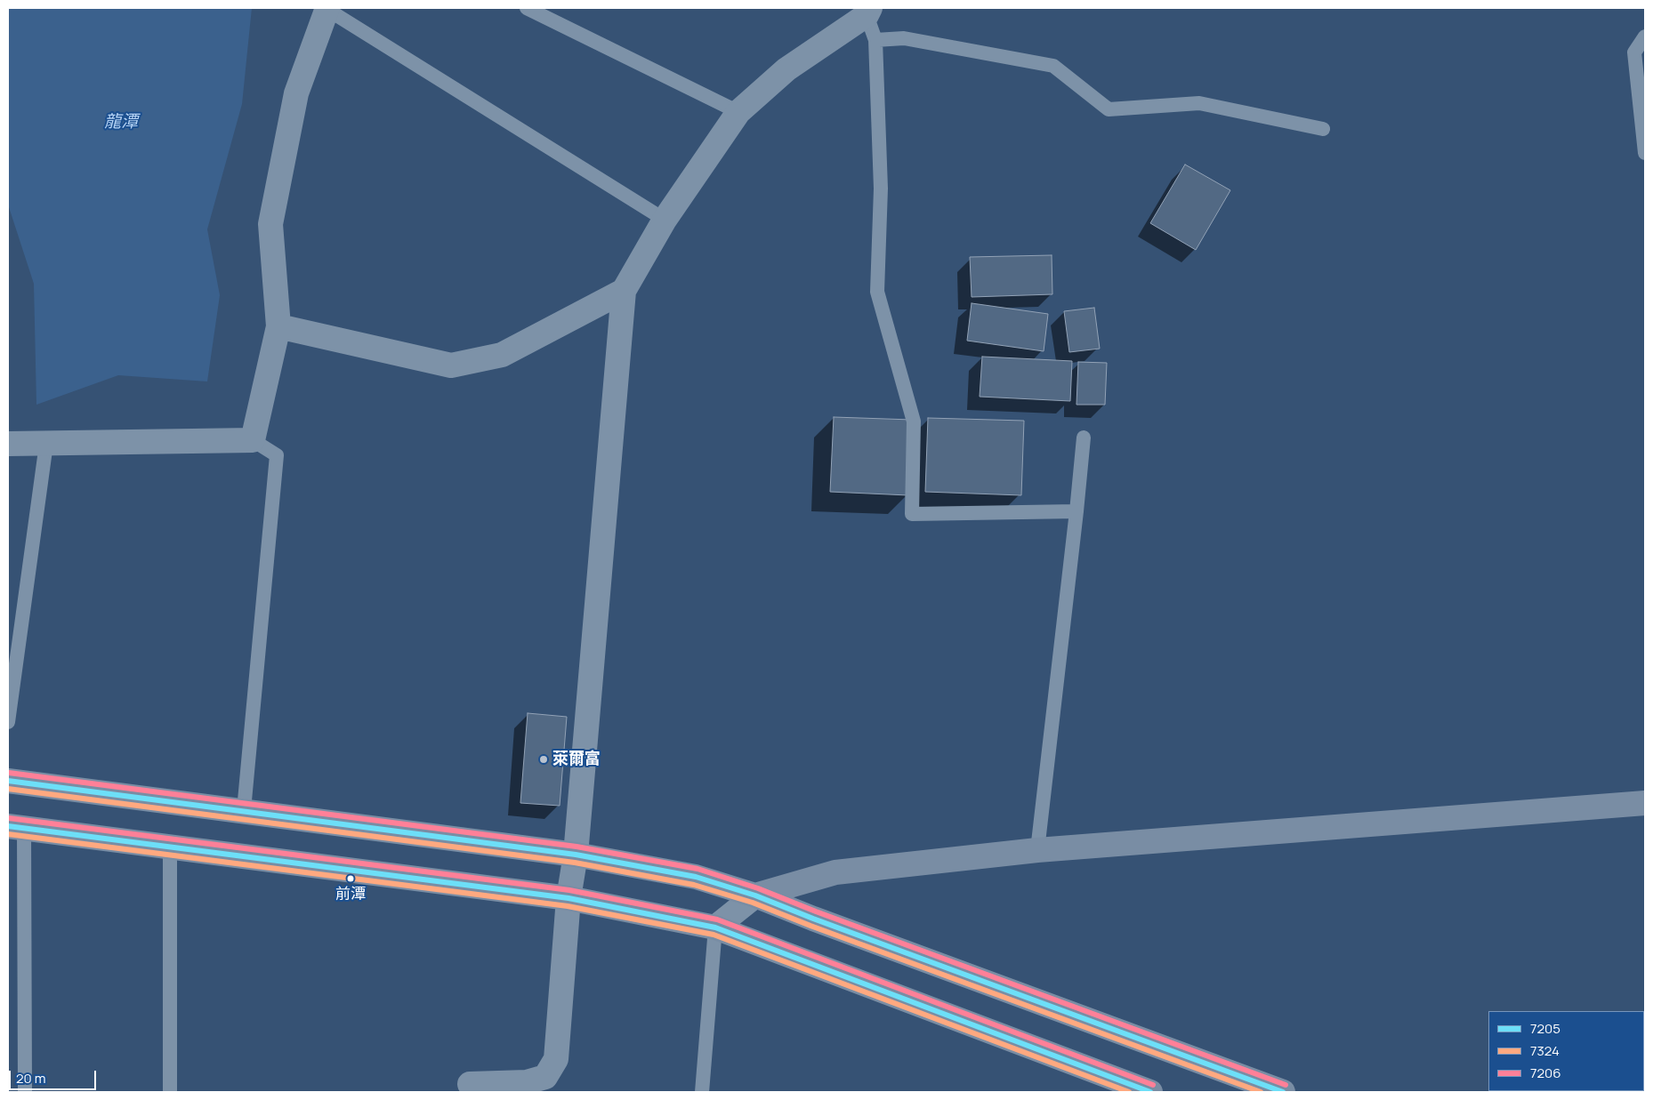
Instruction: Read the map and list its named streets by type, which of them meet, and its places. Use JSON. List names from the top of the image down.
{
  "water": ["龍潭"],
  "places": ["萊爾富", "前潭"],
  "lines": ["transit line 7206", "transit line 7205", "transit line 7324"],
  "legend": ["7205", "7324", "7206"],
  "scale_bar": "20 m"
}
